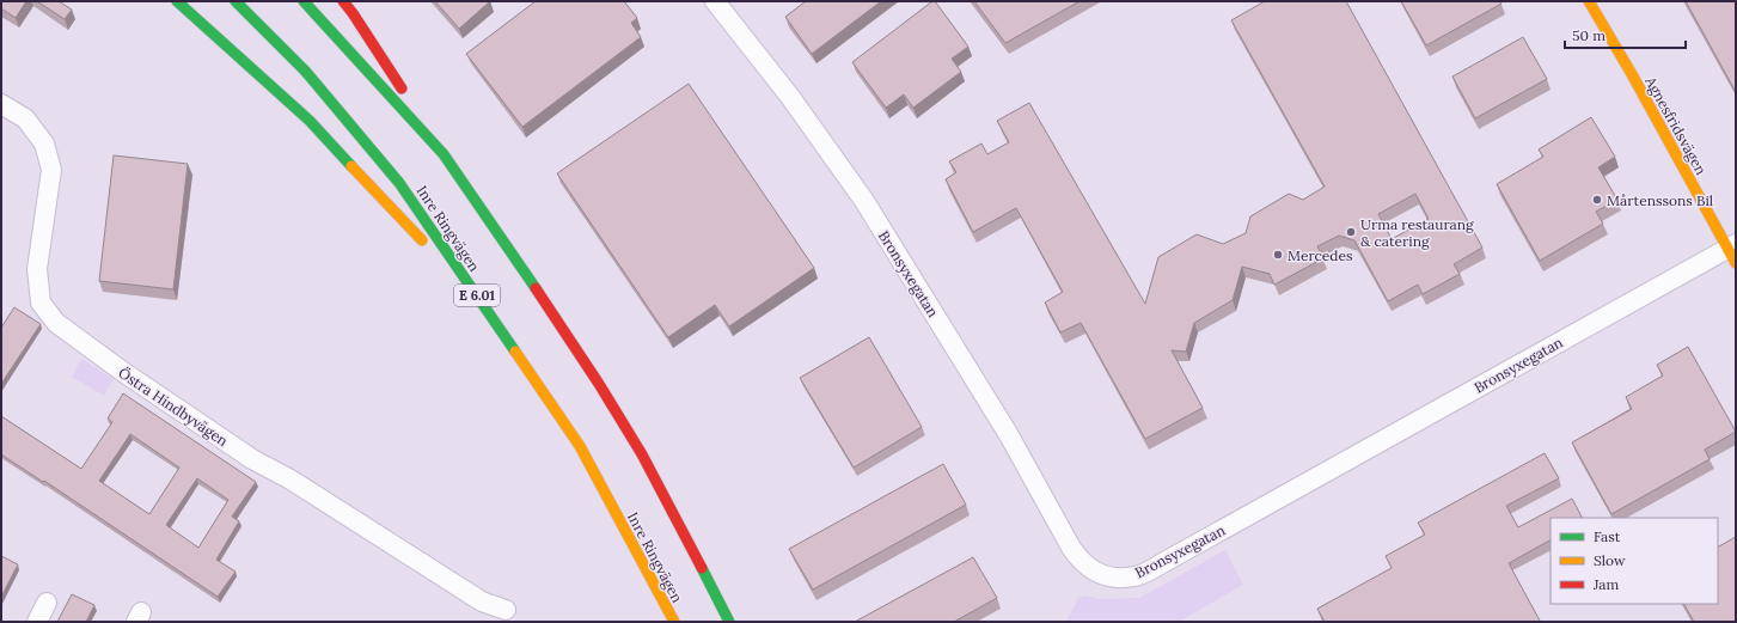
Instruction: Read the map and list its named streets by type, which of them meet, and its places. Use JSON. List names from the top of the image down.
{
  "streets": {
    "main road": ["Agnesfridsvägen", "Inre Ringvägen", "E 6.01"],
    "street": ["Bronsyxegatan", "Östra Hindbyvägen"]
  },
  "crossings": [
    ["Agnesfridsvägen", "Bronsyxegatan"]
  ],
  "places": ["Mårtenssons Bil", "Urma restaurang & catering", "Mercedes"],
  "legend": ["Fast", "Slow", "Jam"],
  "scale_bar": "50 m"
}
